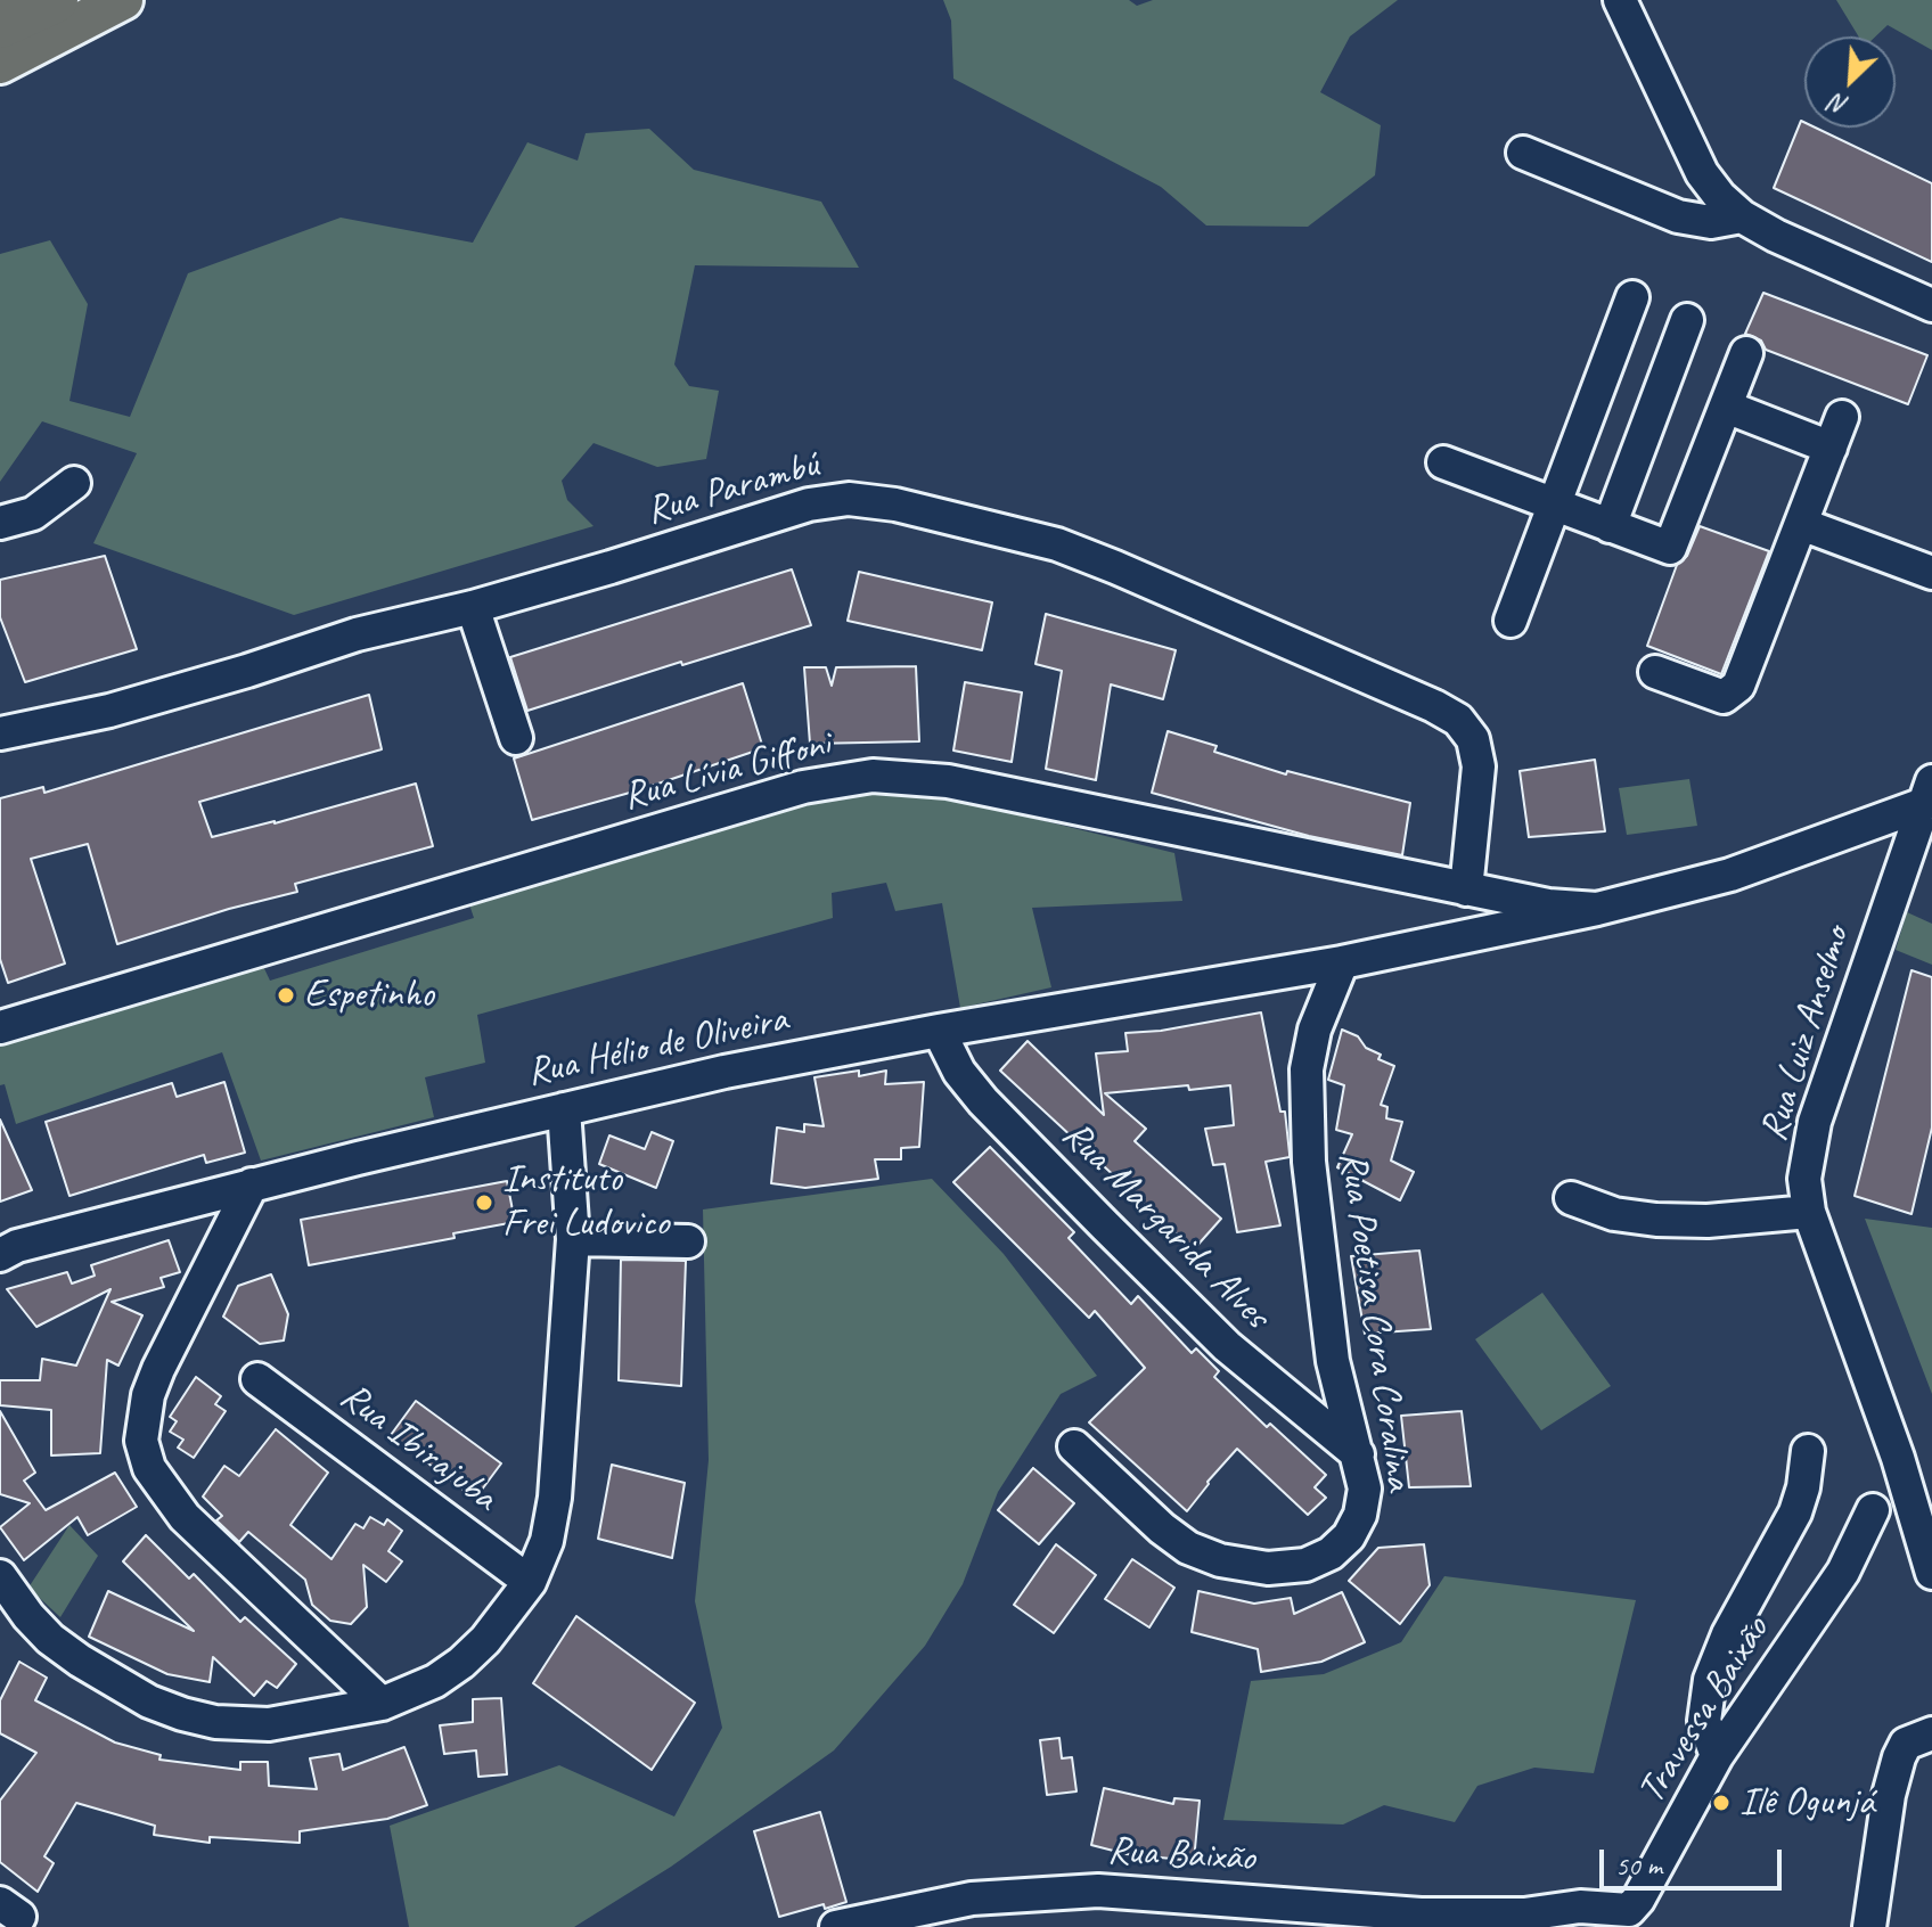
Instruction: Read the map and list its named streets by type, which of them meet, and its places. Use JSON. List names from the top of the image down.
{
  "streets": {
    "street": [
      "Rua Parambú",
      "Rua Lívia Giffoni",
      "Rua Luiz Anselmo",
      "Rua Hélio de Oliveira",
      "Rua Margarida Alves",
      "Rua Poetisa Cora Coralina",
      "Rua Ibirajuba",
      "Travessa Baixão",
      "Rua Baixão"
    ]
  },
  "crossings": [
    ["Rua Parambú", "Rua Lívia Giffoni"],
    ["Rua Hélio de Oliveira", "Rua Margarida Alves"],
    ["Rua Hélio de Oliveira", "Rua Poetisa Cora Coralina"],
    ["Rua Margarida Alves", "Rua Poetisa Cora Coralina"],
    ["Travessa Baixão", "Rua Baixão"]
  ],
  "places": ["Espetinho", "Instituto Frei Ludovico", "Ilê Ogunjá"],
  "scale_bar": "50 m",
  "north": "bottom left"
}
